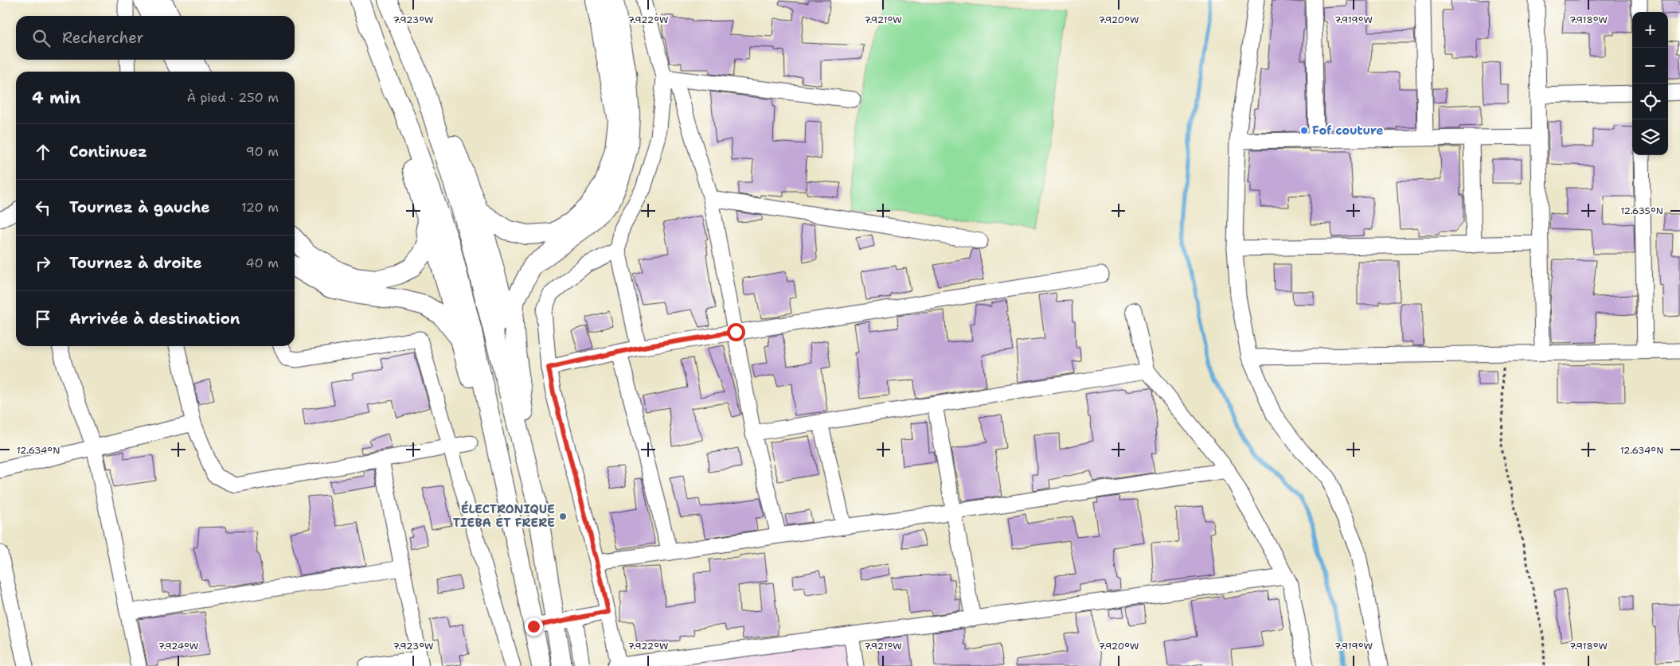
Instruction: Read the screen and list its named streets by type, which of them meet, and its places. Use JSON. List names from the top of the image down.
{
  "places": ["Fof couture", "ÉLECTRONIQUE TIEBA ET FRERE"],
  "page": {
    "map_buttons": ["+", "−"],
    "search": "Rechercher",
    "heading": ["4 min", "À pied · 250 m"],
    "list": [
      ["Continuez", "90 m"],
      ["Tournez à gauche", "120 m"],
      ["Tournez à droite", "40 m"],
      "Arrivée à destination"
    ]
  },
  "coordinates": [
    "7.923°W",
    "7.922°W",
    "7.921°W",
    "7.920°W",
    "7.919°W",
    "7.918°W",
    "12.635°N",
    "12.634°N",
    "7.924°W"
  ]
}
